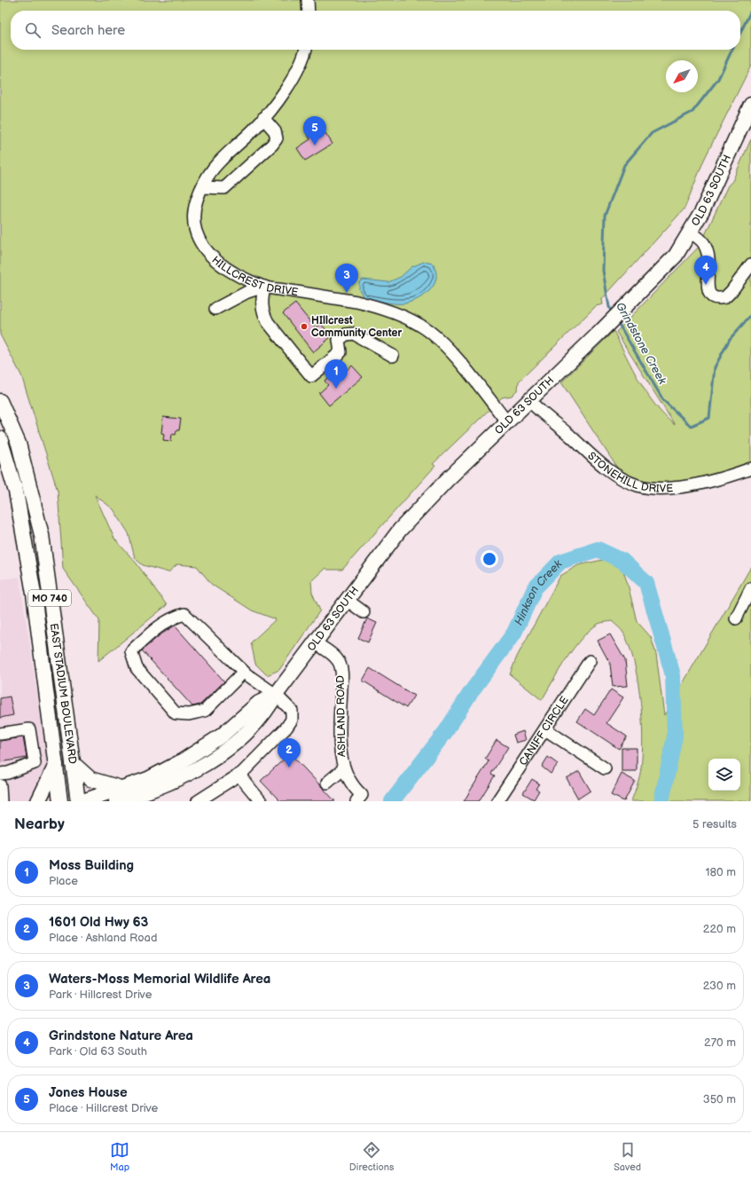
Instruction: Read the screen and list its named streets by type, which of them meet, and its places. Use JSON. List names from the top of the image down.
{
  "streets": {
    "main road": ["OLD 63 SOUTH", "MO 740", "EAST STADIUM BOULEVARD"],
    "street": [
      "HILLCREST DRIVE",
      "STONEHILL DRIVE",
      "ASHLAND ROAD",
      "CANIFF CIRCLE"
    ]
  },
  "crossings": [
    ["OLD 63 SOUTH", "HILLCREST DRIVE"],
    ["OLD 63 SOUTH", "STONEHILL DRIVE"],
    ["OLD 63 SOUTH", "ASHLAND ROAD"]
  ],
  "water": ["Grindstone Creek", "Hinkson Creek"],
  "places": ["HIllcrest Community Center"],
  "north": "bottom left",
  "page": {
    "search": "Search here",
    "pins": [
      "5",
      "4",
      "3",
      "1",
      "2"
    ],
    "heading": ["Nearby", "5 results"],
    "list": [
      {
        "mark": "1",
        "name": "Moss Building",
        "note": "Place",
        "value": "180 m"
      },
      {
        "mark": "2",
        "name": "1601 Old Hwy 63",
        "note": "Place · Ashland Road",
        "value": "220 m"
      },
      {
        "mark": "3",
        "name": "Waters-Moss Memorial Wildlife Area",
        "note": "Park · Hillcrest Drive",
        "value": "230 m"
      },
      {
        "mark": "4",
        "name": "Grindstone Nature Area",
        "note": "Park · Old 63 South",
        "value": "270 m"
      },
      {
        "mark": "5",
        "name": "Jones House",
        "note": "Place · Hillcrest Drive",
        "value": "350 m"
      }
    ],
    "nav": ["Map", "Directions", "Saved"]
  }
}
